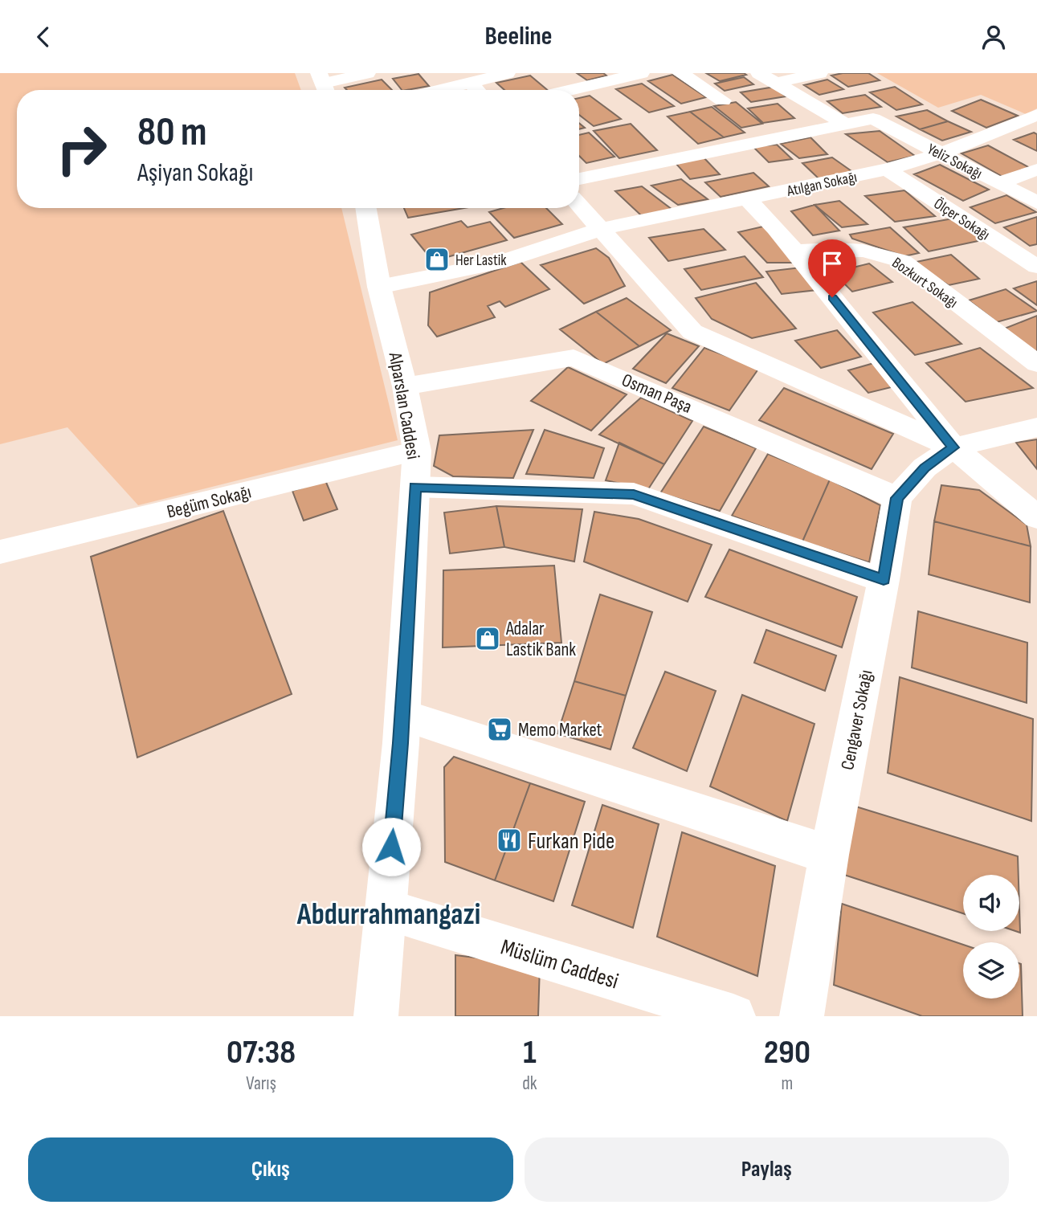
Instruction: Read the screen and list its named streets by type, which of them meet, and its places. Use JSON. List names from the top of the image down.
{
  "streets": {
    "street": [
      "Yeliz Sokağı",
      "Atılgan Sokağı",
      "Ölçer Sokağı",
      "Bozkurt Sokağı",
      "Osman Paşa",
      "Alparslan Caddesi",
      "Begüm Sokağı",
      "Cengaver Sokağı",
      "Müslüm Caddesi"
    ]
  },
  "crossings": [
    ["Yeliz Sokağı", "Atılgan Sokağı"],
    ["Atılgan Sokağı", "Ölçer Sokağı"],
    ["Atılgan Sokağı", "Alparslan Caddesi"],
    ["Osman Paşa", "Alparslan Caddesi"],
    ["Osman Paşa", "Cengaver Sokağı"],
    ["Alparslan Caddesi", "Begüm Sokağı"],
    ["Alparslan Caddesi", "Müslüm Caddesi"]
  ],
  "districts": ["Abdurrahmangazi"],
  "places": {
    "shop": ["Her Lastik", "Adalar Lastik Bank"],
    "supermarket": ["Memo Market"],
    "restaurant": ["Furkan Pide"]
  },
  "page": {
    "header": "Beeline",
    "turn": ["80 m", "Aşiyan Sokağı"],
    "eta": [
      "07:38",
      "Varış",
      "1",
      "dk",
      "290",
      "m"
    ],
    "buttons": ["Çıkış", "Paylaş"]
  }
}
